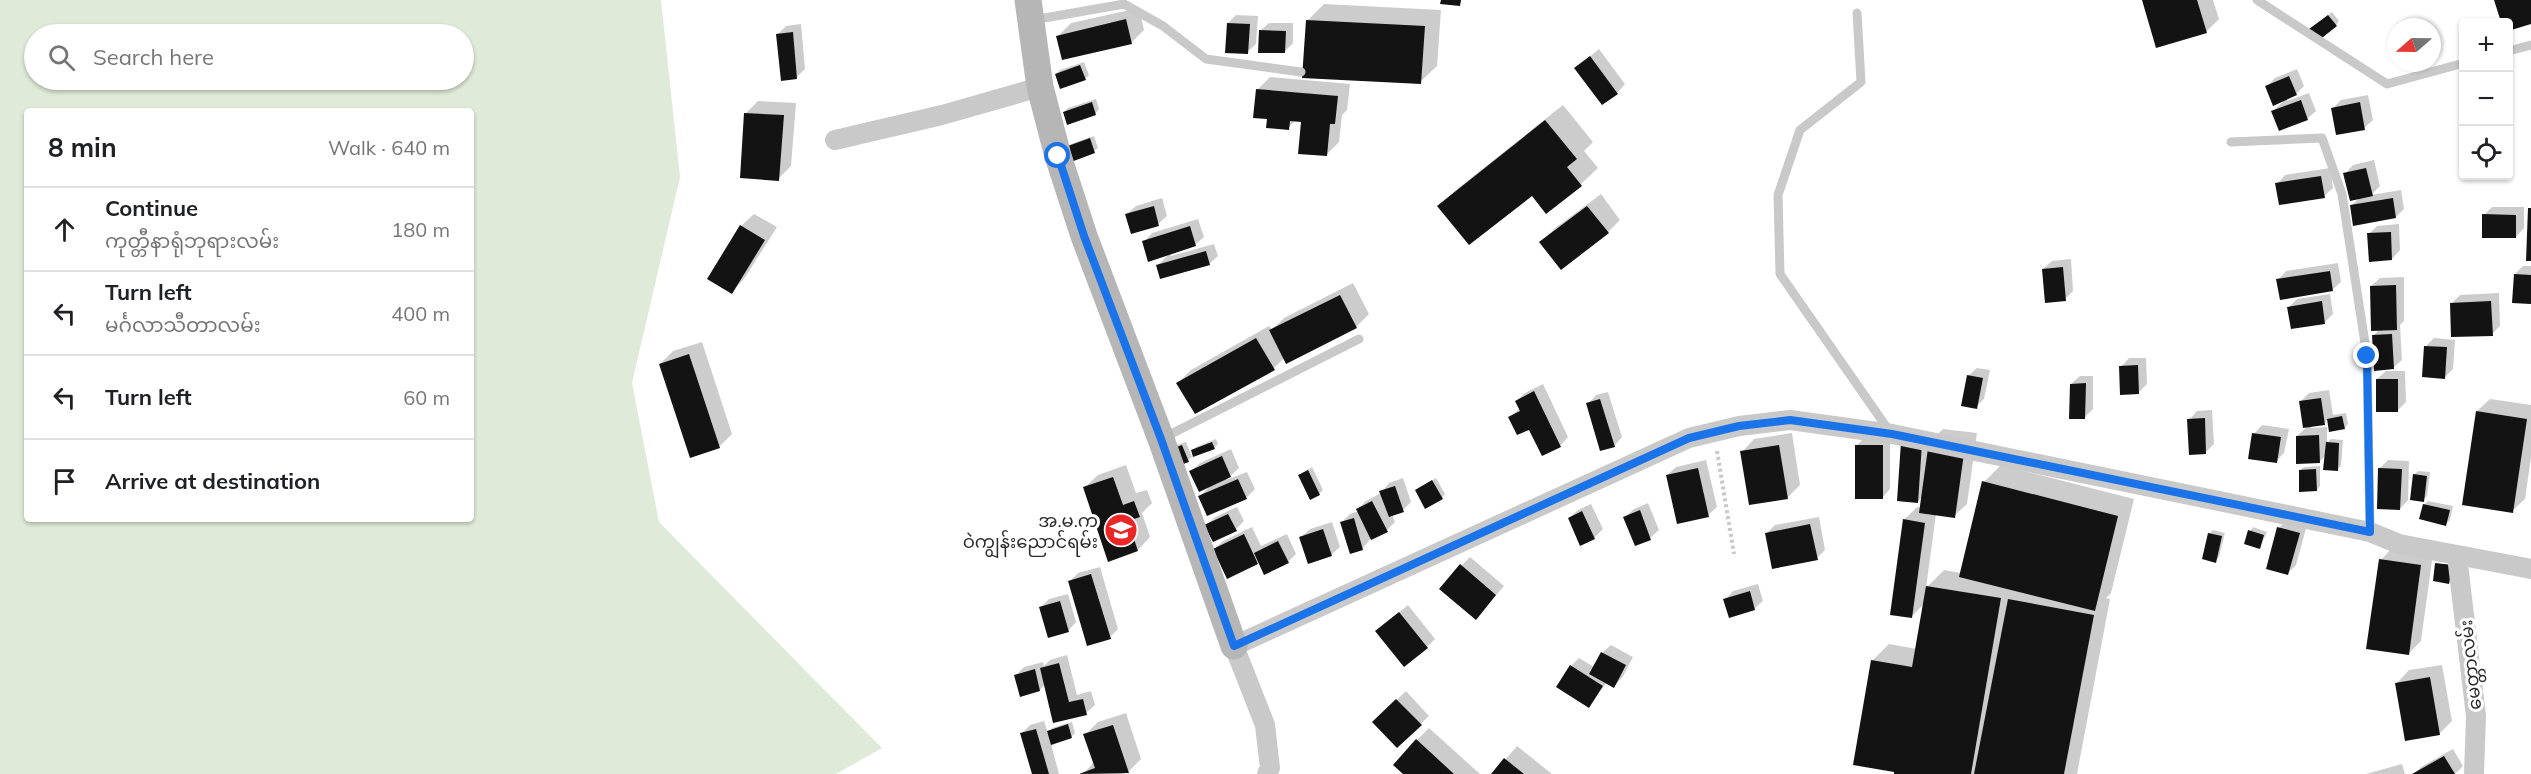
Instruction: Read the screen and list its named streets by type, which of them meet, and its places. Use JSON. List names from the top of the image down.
{
  "streets": {
    "street": ["မေတ္တာလမ်း"]
  },
  "places": {
    "school or university": ["အ.မ.က ဝဲကျွန်းညောင်ရမ်း"]
  },
  "north": "left",
  "page": {
    "map_buttons": ["+", "−"],
    "search": "Search here",
    "heading": ["8 min", "Walk · 640 m"],
    "list": [
      ["Continue", "ကုတ္တီနာရုံဘုရားလမ်း", "180 m"],
      ["Turn left", "မင်္ဂလာသီတာလမ်း", "400 m"],
      ["Turn left", "60 m"],
      "Arrive at destination"
    ]
  }
}
